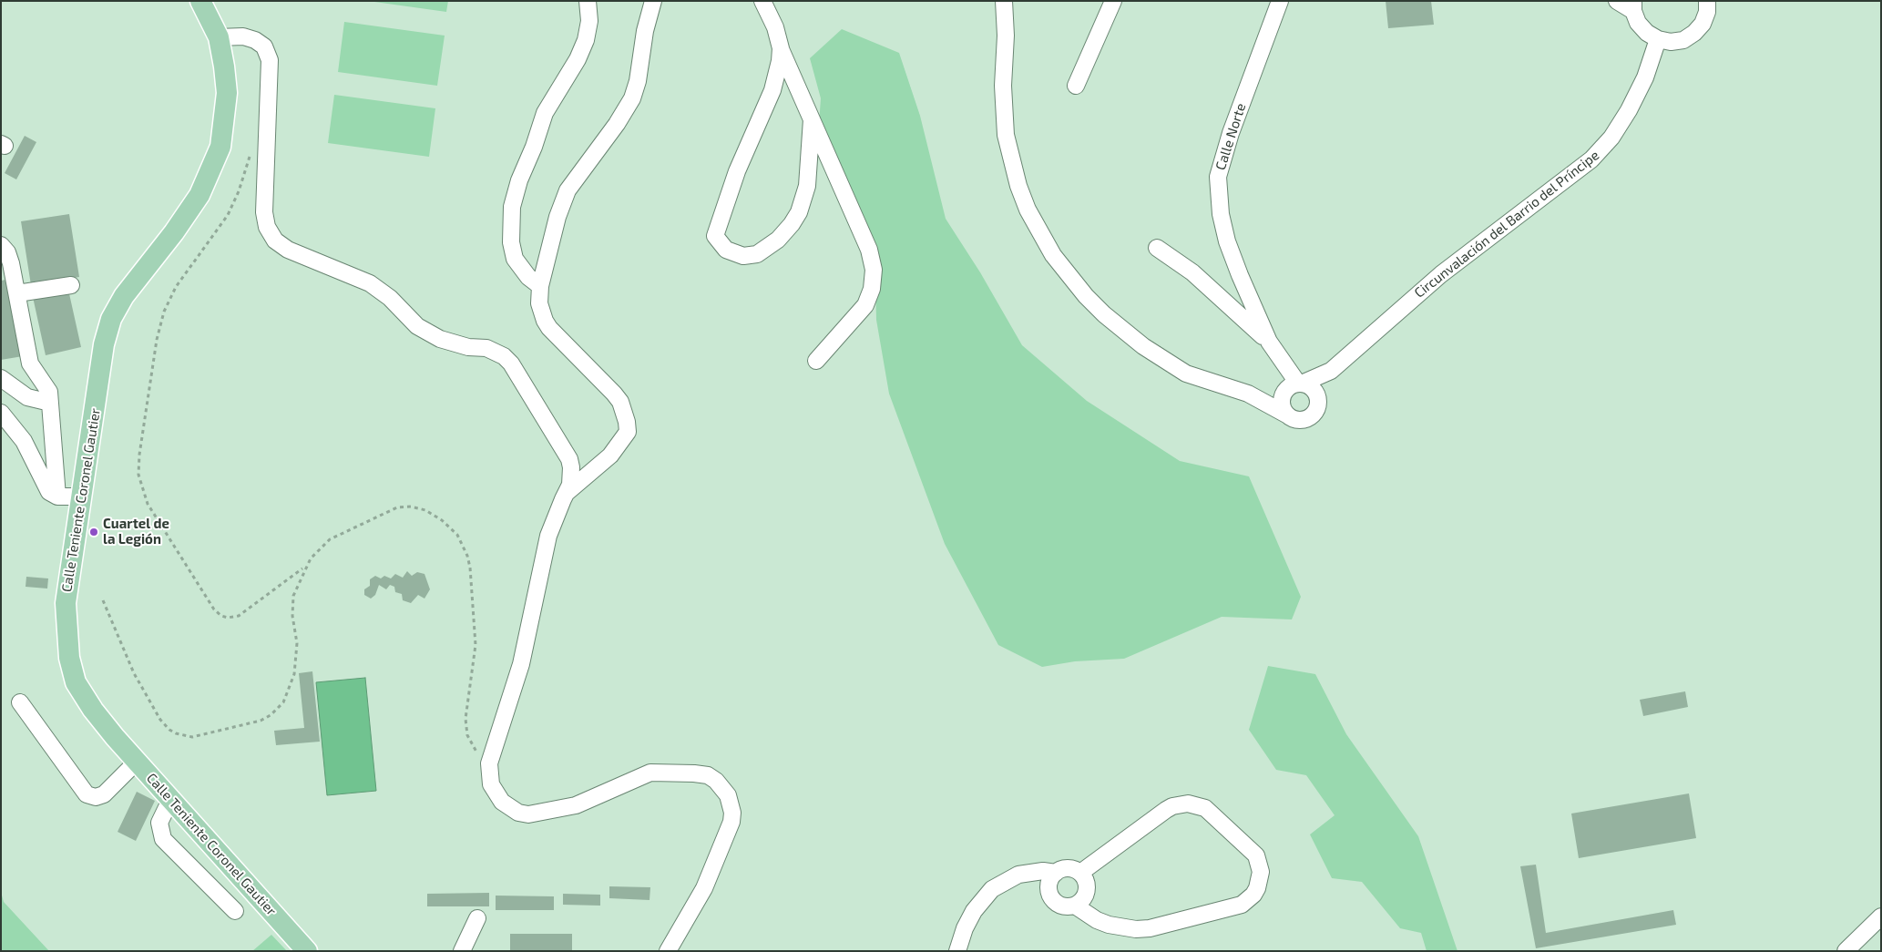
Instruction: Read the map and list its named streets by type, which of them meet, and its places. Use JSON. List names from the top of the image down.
{
  "streets": {
    "main road": ["Calle Teniente Coronel Gautier"],
    "street": ["Calle Norte", "Circunvalación del Barrio del Príncipe"]
  },
  "places": ["Cuartel de la Legión"]
}
